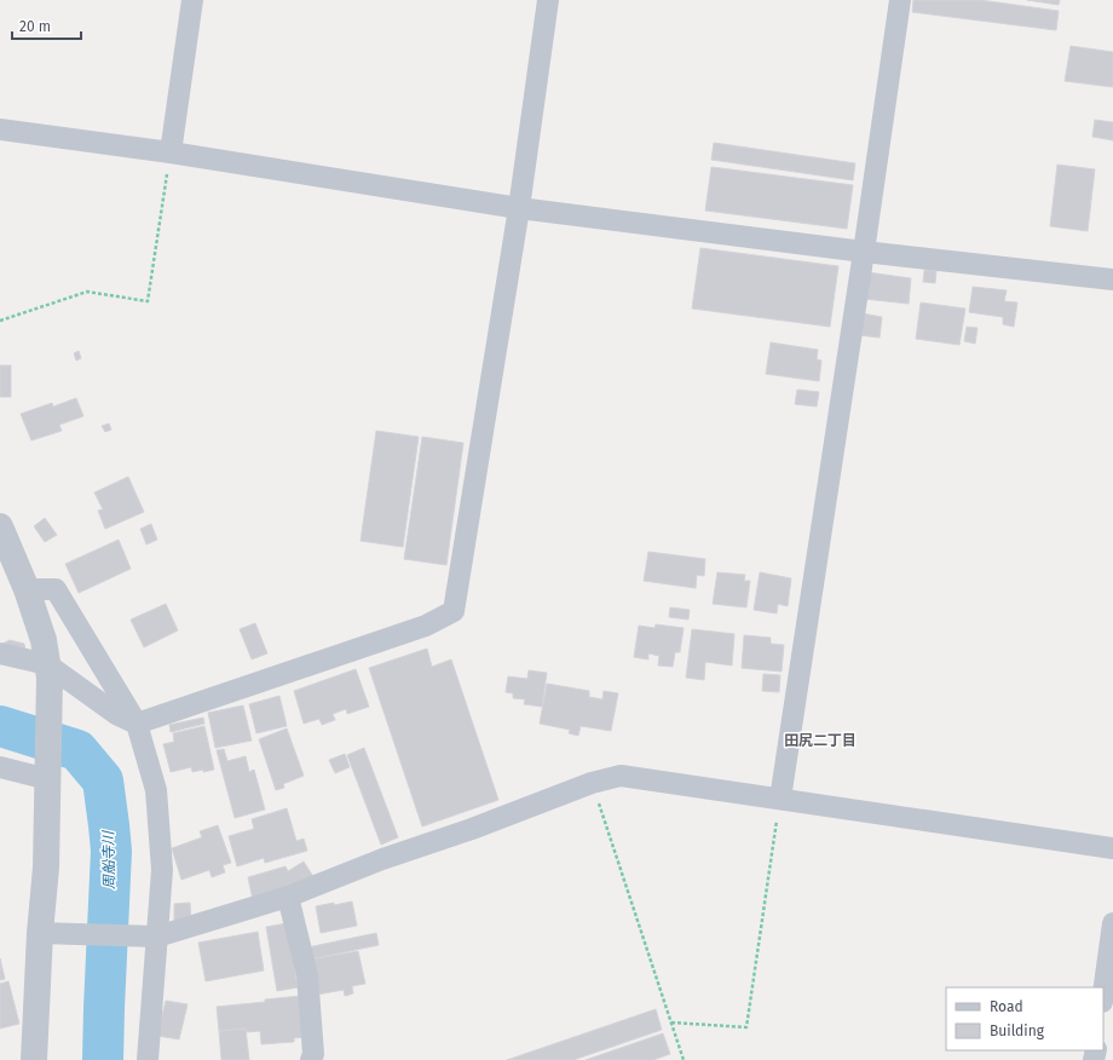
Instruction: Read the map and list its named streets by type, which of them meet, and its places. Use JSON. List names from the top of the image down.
{
  "districts": ["田尻二丁目"],
  "water": ["周船寺川"],
  "legend": ["Road", "Building"],
  "scale_bar": "20 m"
}
